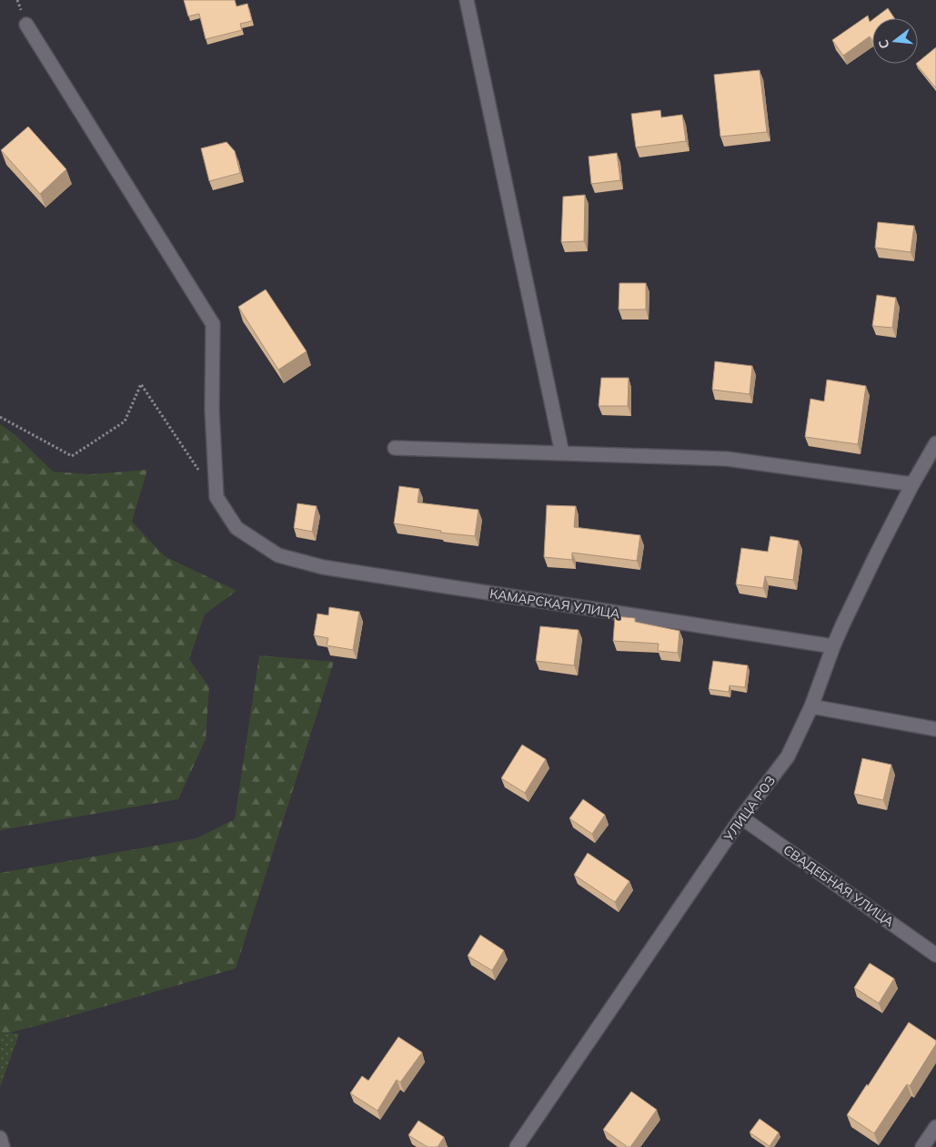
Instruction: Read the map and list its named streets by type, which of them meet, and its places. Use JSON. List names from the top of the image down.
{
  "streets": {
    "street": ["КАМАРСКАЯ УЛИЦА", "УЛИЦА РОЗ", "СВАДЕБНАЯ УЛИЦА"]
  },
  "crossings": [
    ["КАМАРСКАЯ УЛИЦА", "УЛИЦА РОЗ"],
    ["УЛИЦА РОЗ", "СВАДЕБНАЯ УЛИЦА"]
  ],
  "north": "left"
}
